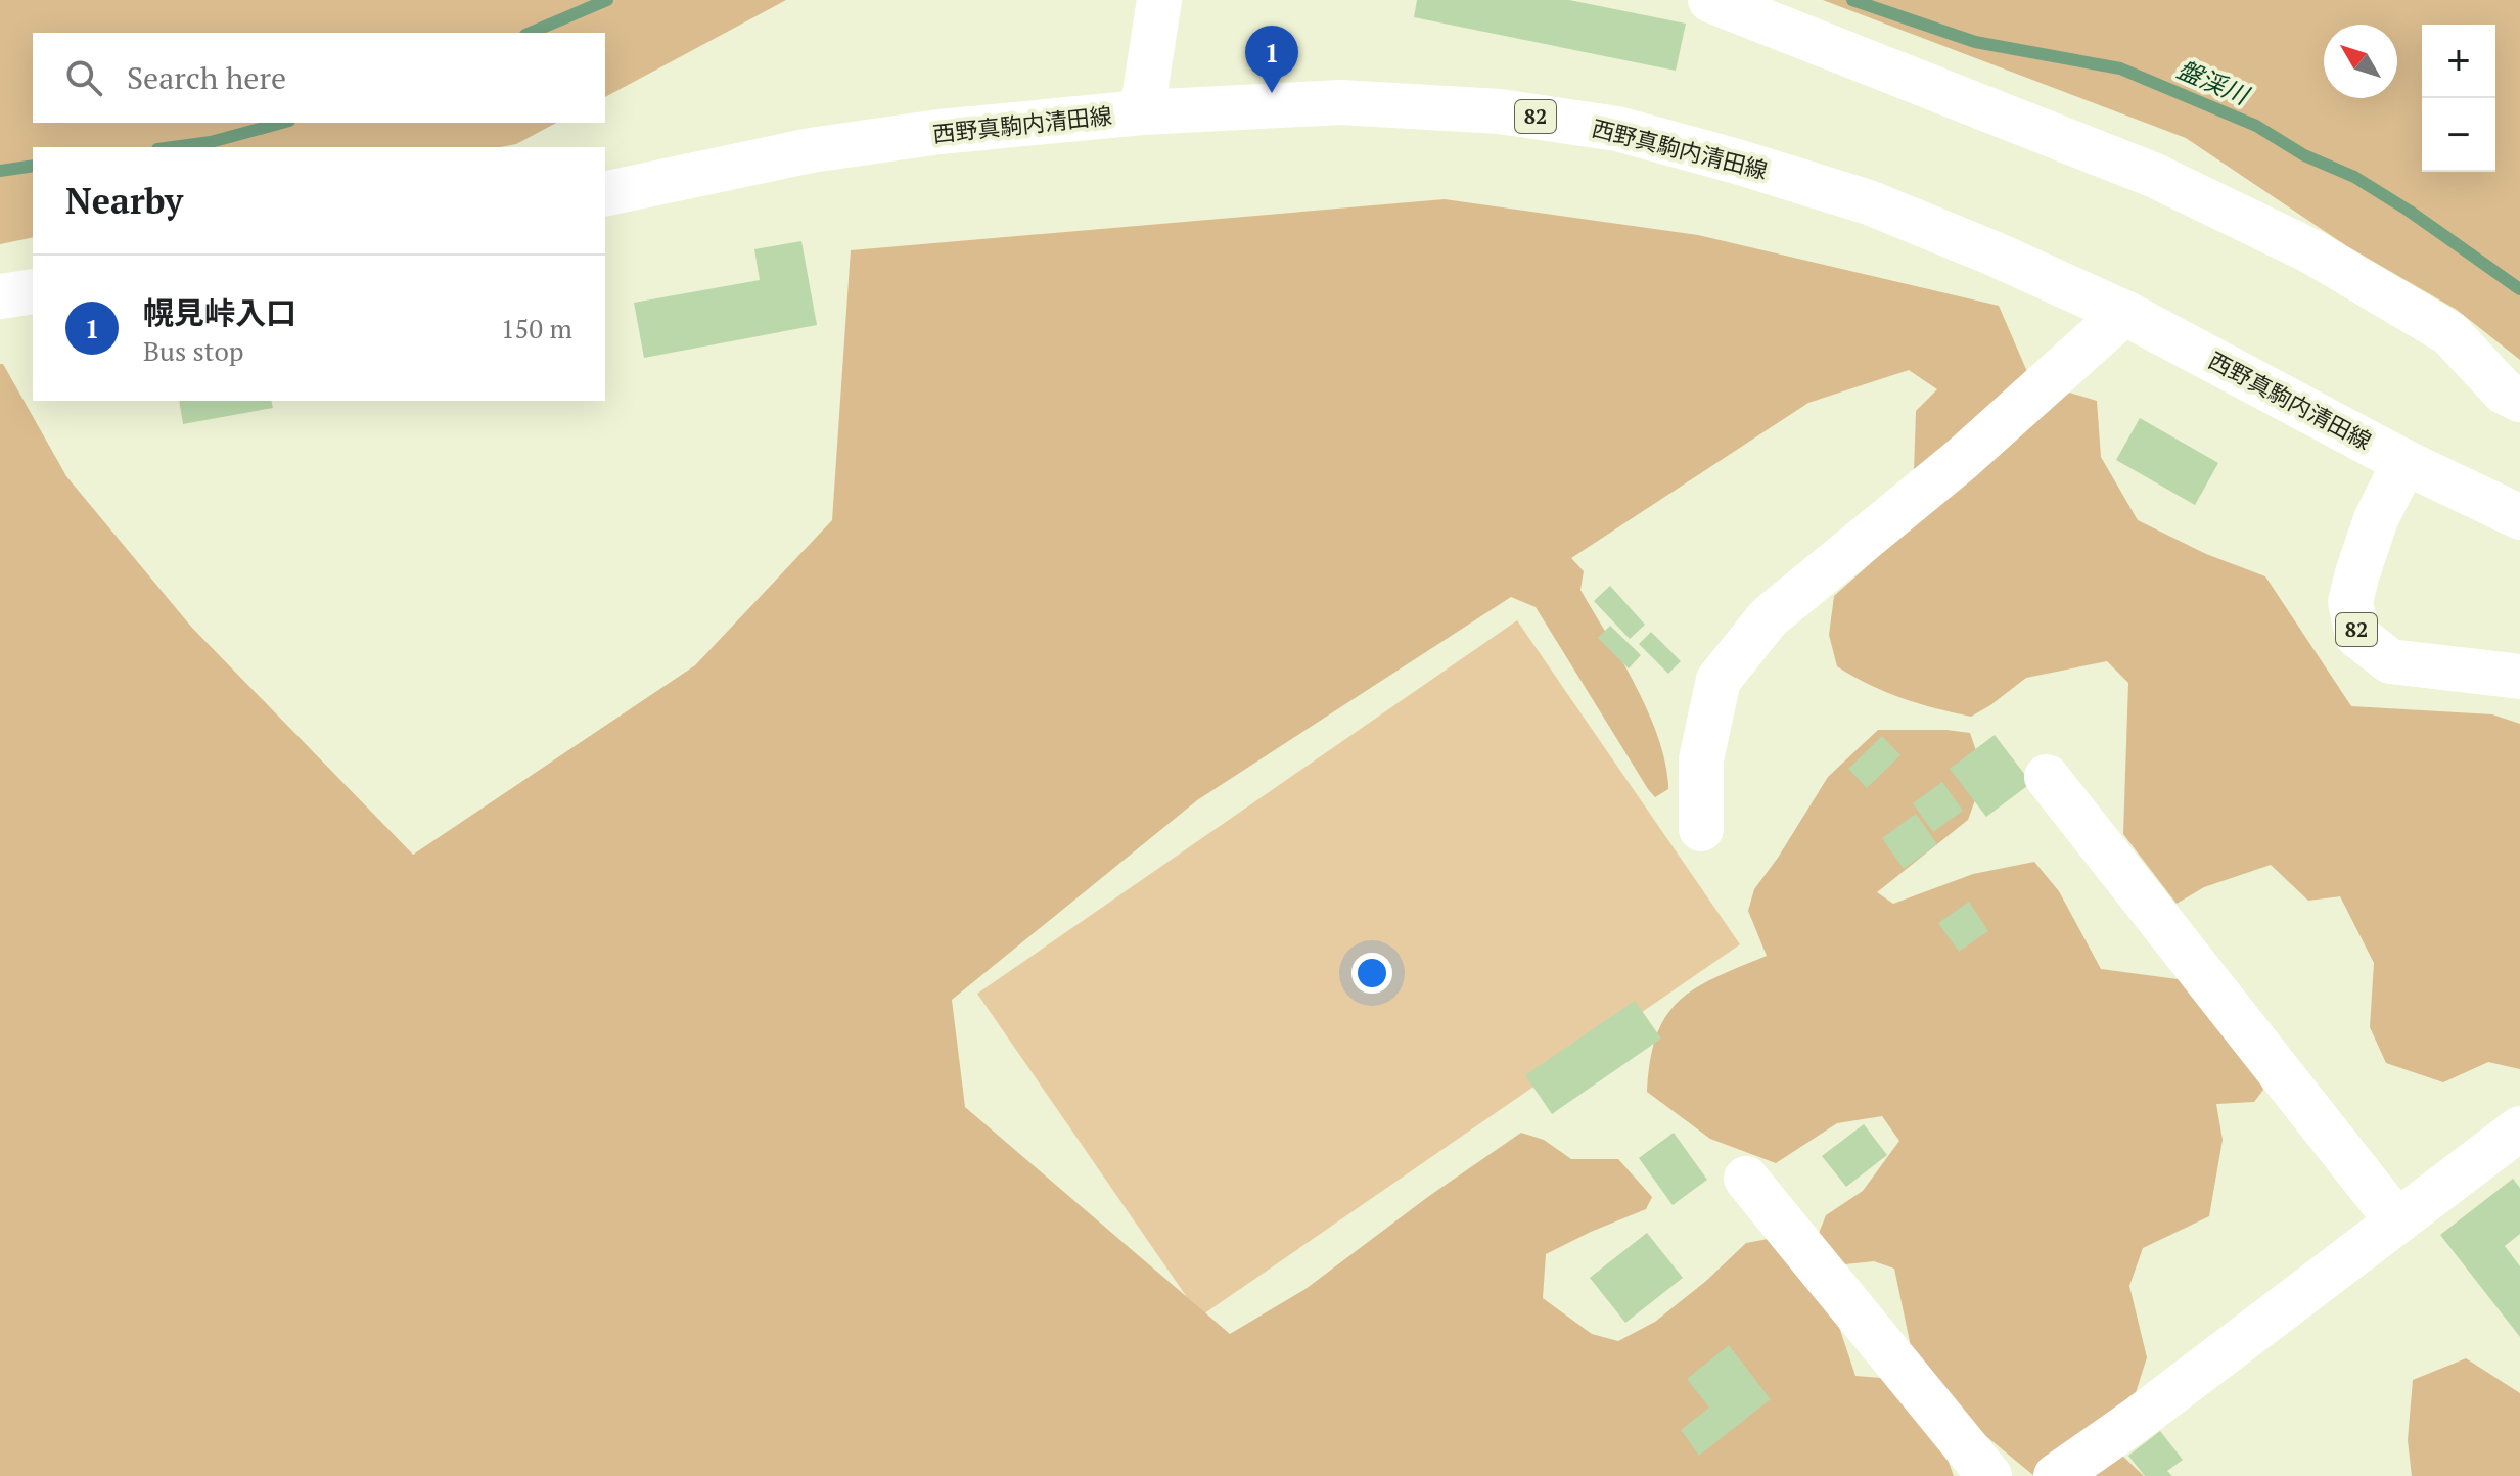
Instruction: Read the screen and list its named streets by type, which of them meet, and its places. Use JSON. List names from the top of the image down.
{
  "streets": {
    "street": ["82", "西野真駒内清田線"]
  },
  "crossings": [
    ["82", "西野真駒内清田線"]
  ],
  "water": ["盤渓川"],
  "north": "top left",
  "page": {
    "map_buttons": ["+", "−"],
    "pins": "1",
    "search": "Search here",
    "heading": "Nearby",
    "list": [
      {
        "mark": "1",
        "name": "幌見峠入口",
        "note": "Bus stop",
        "value": "150 m"
      }
    ]
  }
}
